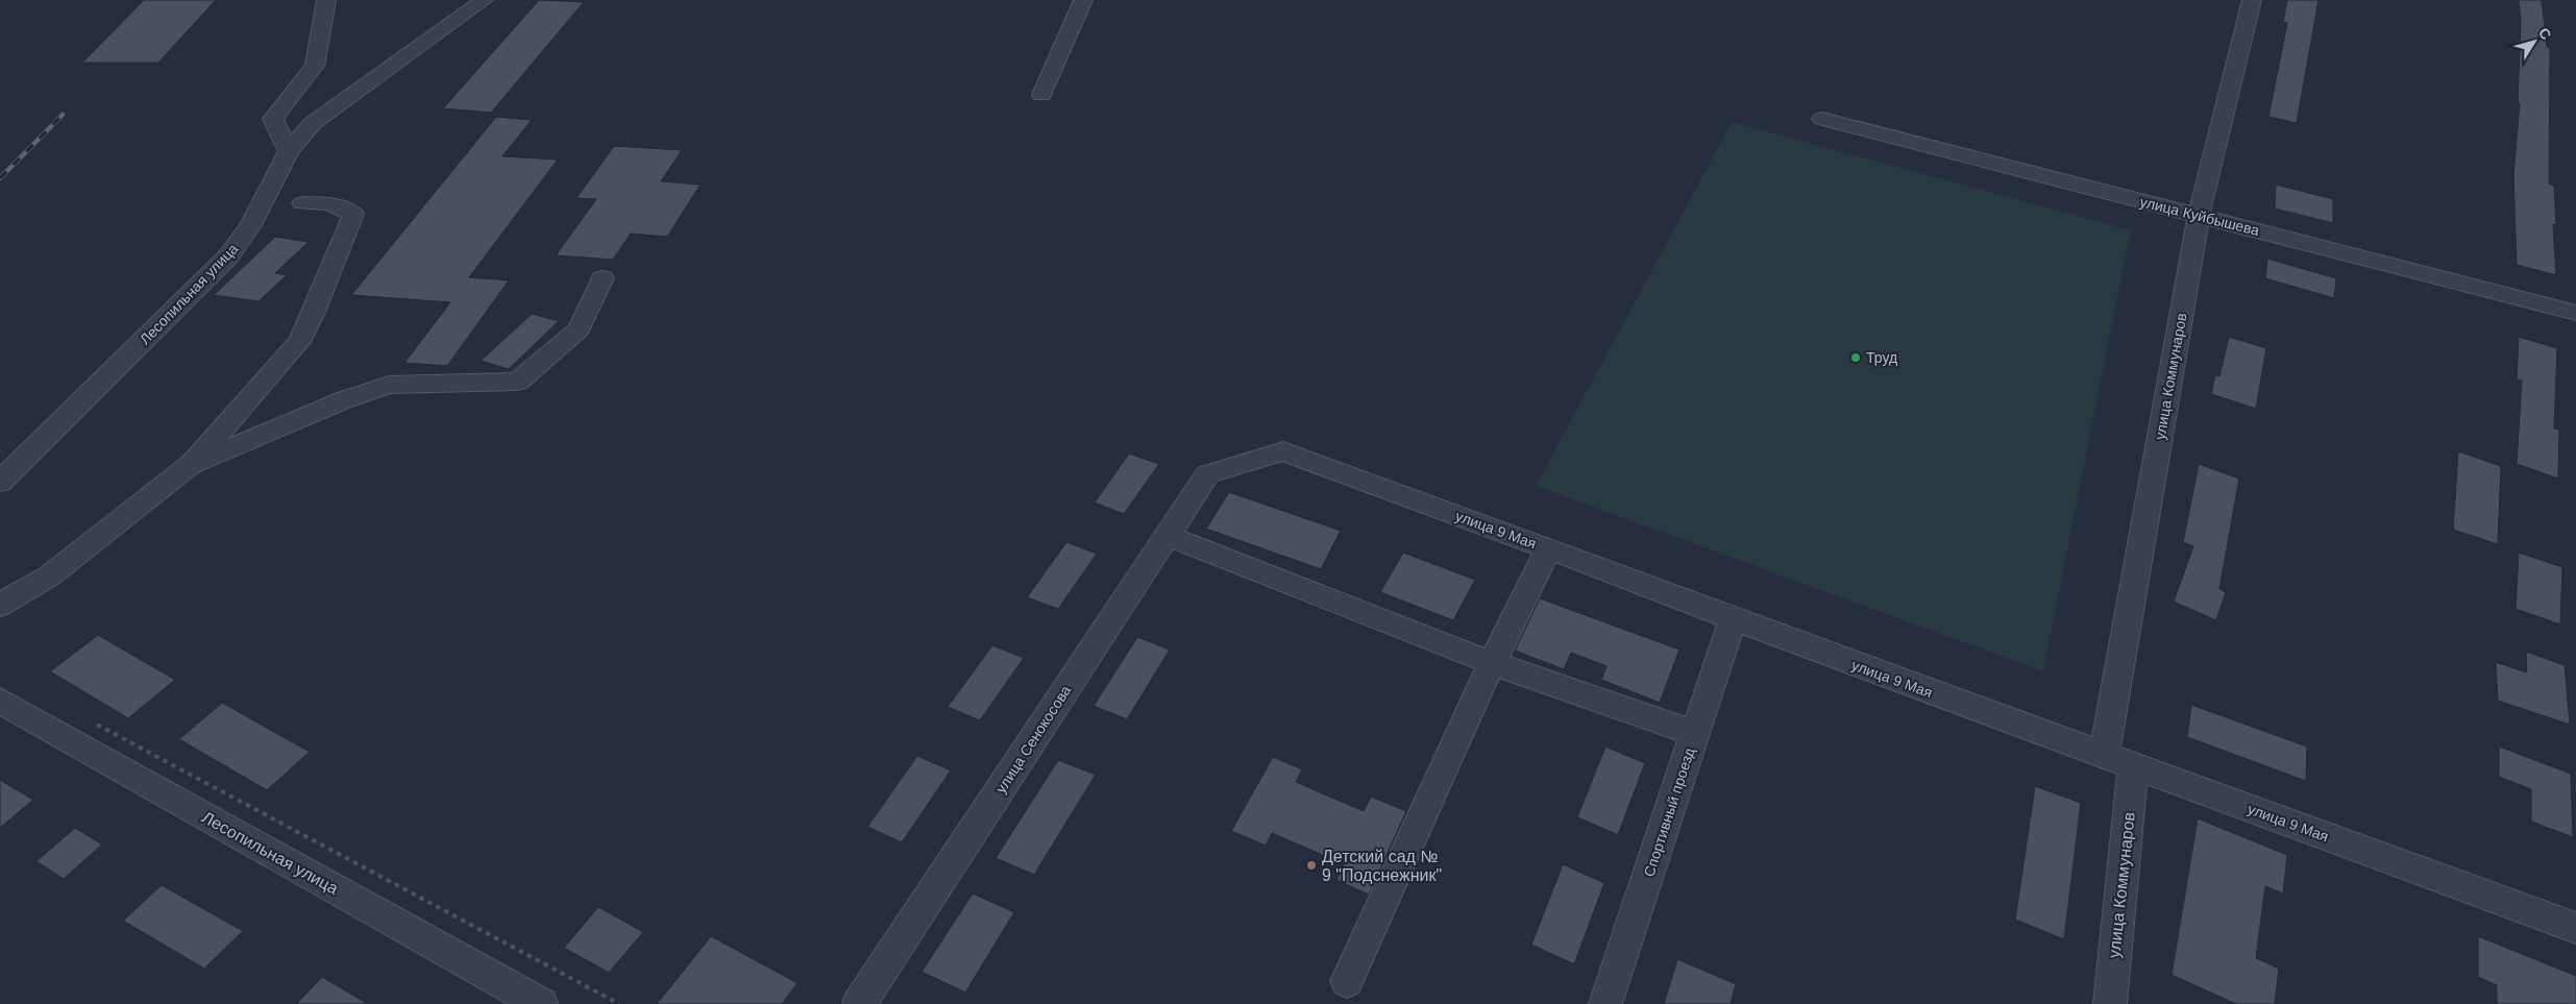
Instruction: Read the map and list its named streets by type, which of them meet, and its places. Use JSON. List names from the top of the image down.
{
  "streets": {
    "street": [
      "улица Куйбышева",
      "Лесопильная улица",
      "улица Коммунаров",
      "улица 9 Мая",
      "улица Сенокосова",
      "Спортивный проезд"
    ]
  },
  "crossings": [
    ["улица Куйбышева", "улица Коммунаров"],
    ["улица Коммунаров", "улица 9 Мая"],
    ["улица 9 Мая", "улица Сенокосова"],
    ["улица 9 Мая", "Спортивный проезд"]
  ],
  "places": ["Труд", "Детский сад № 9 \"Подснежник\""],
  "north": "top right"
}
